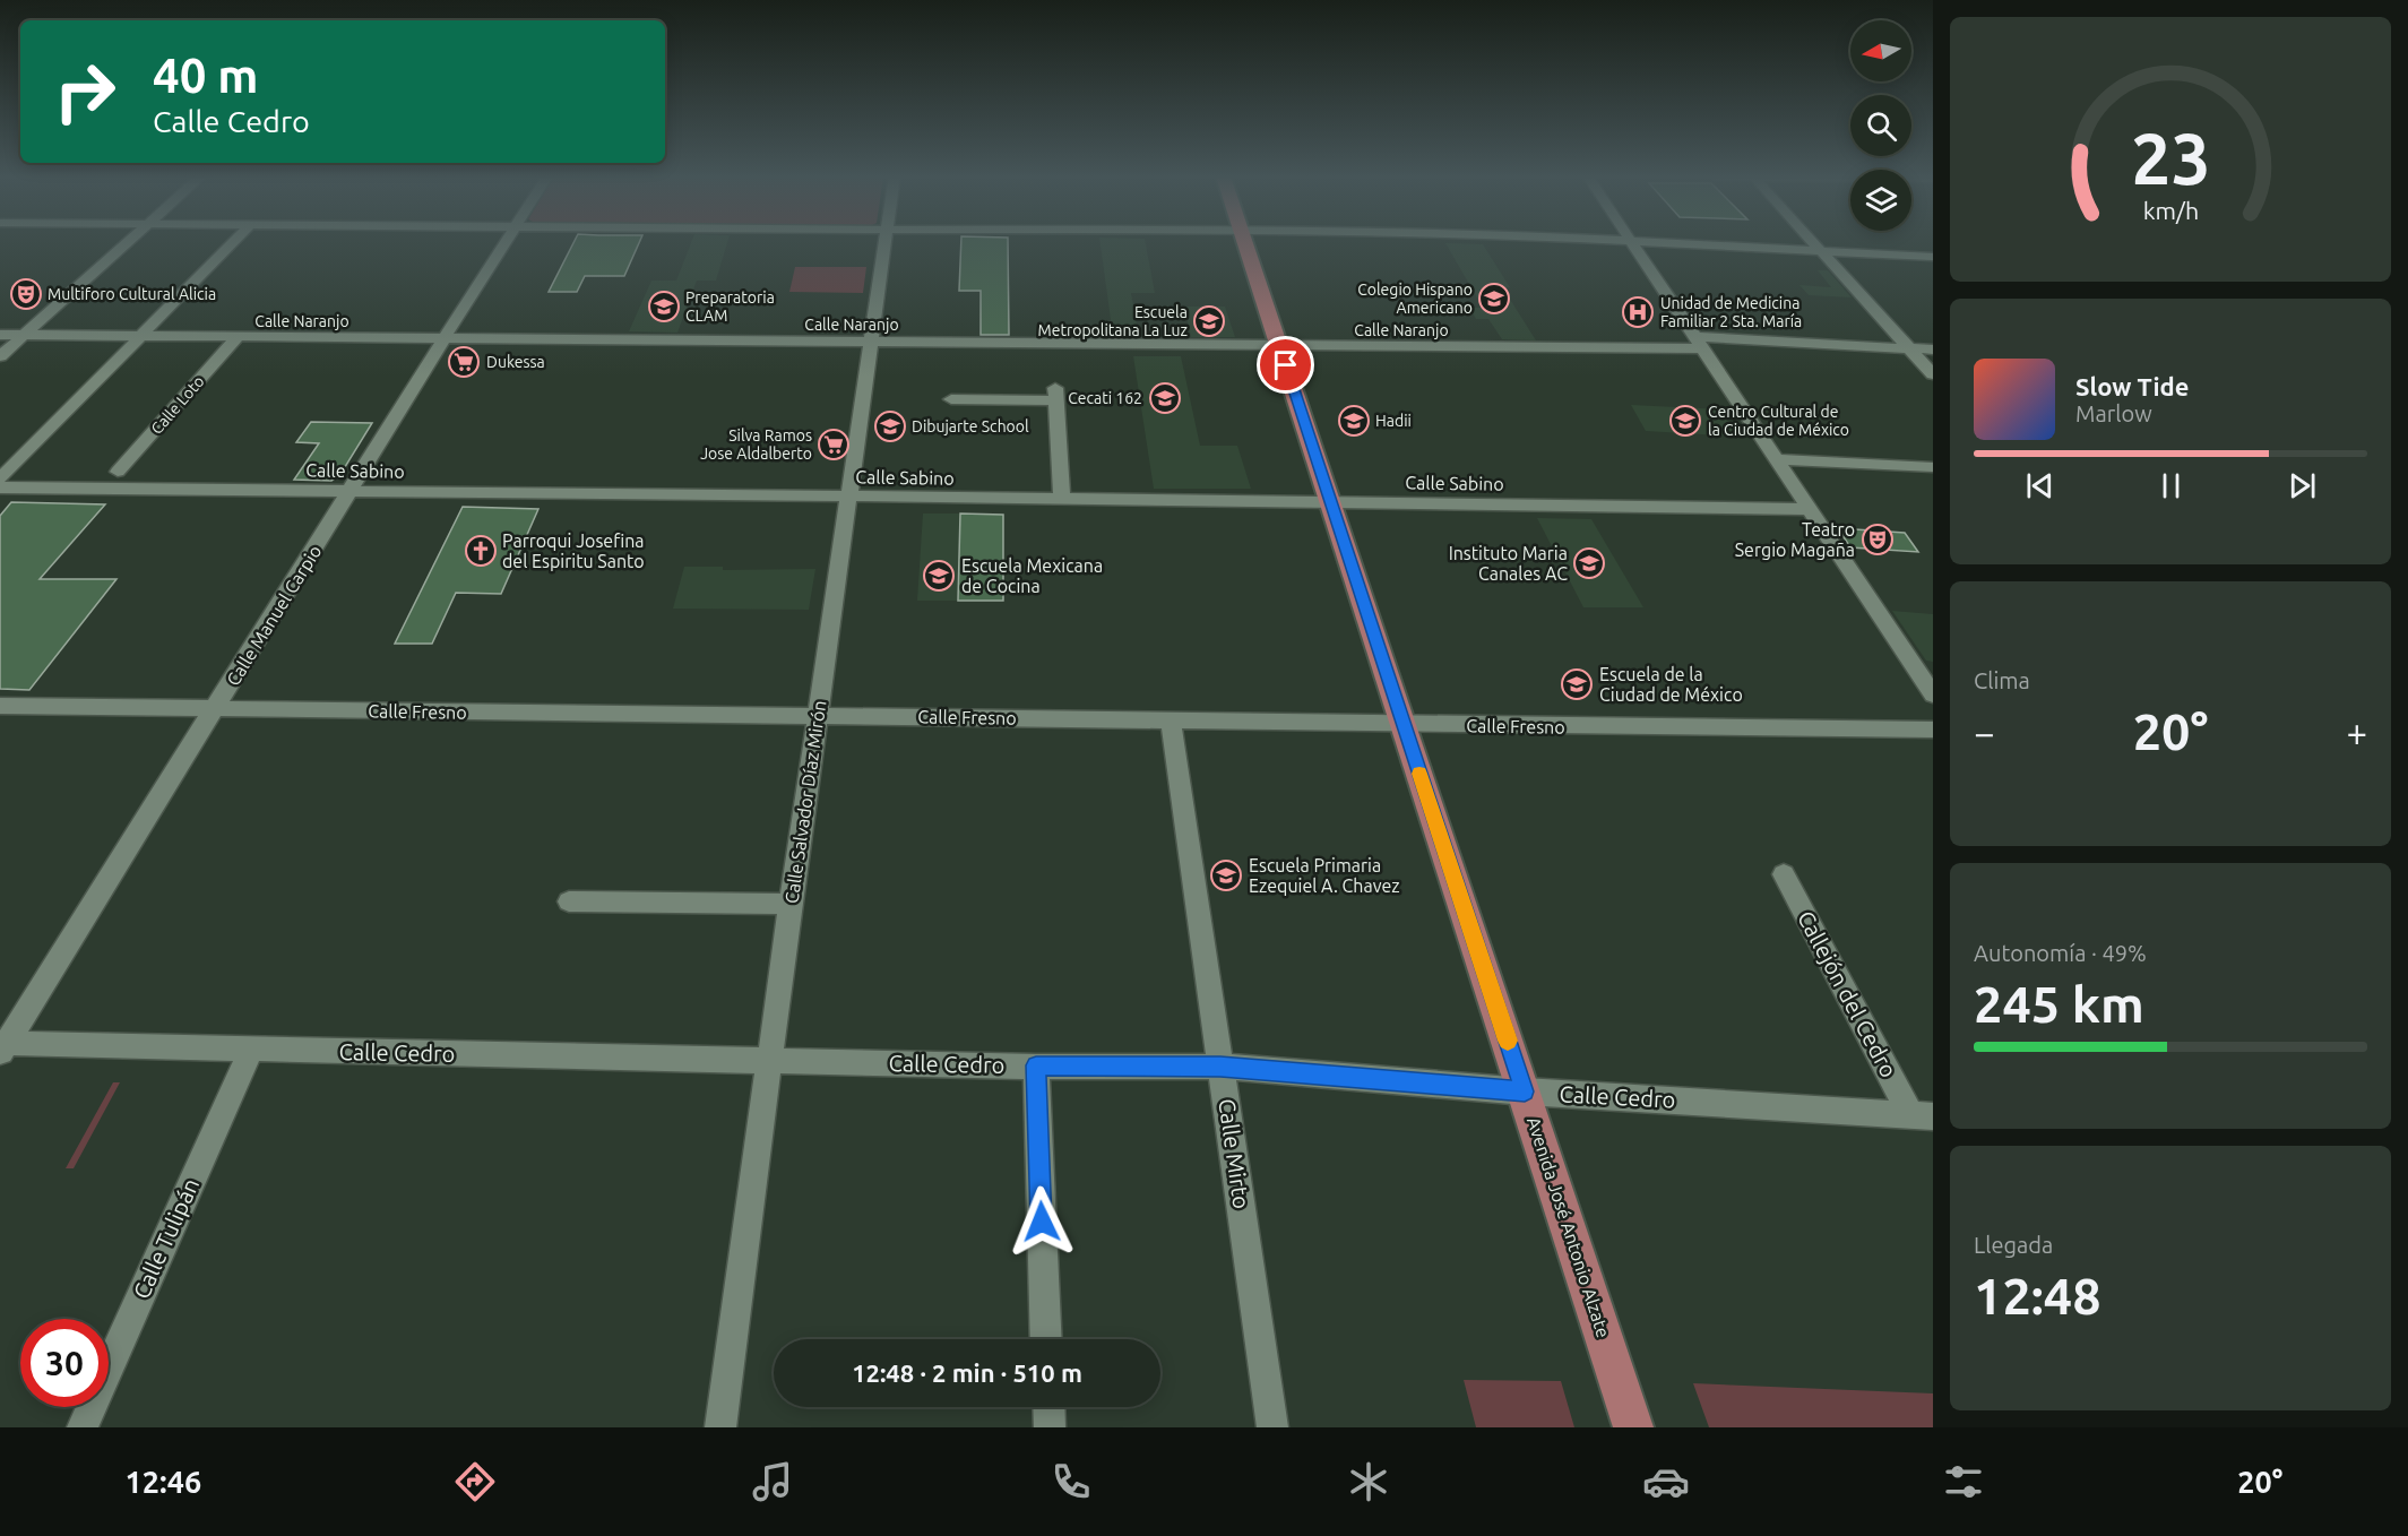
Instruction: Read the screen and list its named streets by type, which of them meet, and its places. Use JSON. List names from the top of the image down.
{
  "streets": {
    "main road": ["Avenida José Antonio Alzate"],
    "street": [
      "Calle Naranjo",
      "Calle Loto",
      "Calle Sabino",
      "Calle Manuel Carpio",
      "Calle Fresno",
      "Calle Salvador Díaz Mirón",
      "Callejón del Cedro",
      "Calle Cedro",
      "Calle Mirto",
      "Calle Tulipán"
    ]
  },
  "crossings": [
    ["Calle Naranjo", "Calle Loto"],
    ["Calle Naranjo", "Calle Manuel Carpio"],
    ["Calle Naranjo", "Calle Salvador Díaz Mirón"],
    ["Calle Naranjo", "Avenida José Antonio Alzate"],
    ["Calle Sabino", "Calle Manuel Carpio"],
    ["Calle Sabino", "Calle Salvador Díaz Mirón"],
    ["Calle Sabino", "Avenida José Antonio Alzate"],
    ["Calle Manuel Carpio", "Calle Fresno"],
    ["Calle Manuel Carpio", "Calle Cedro"],
    ["Calle Fresno", "Calle Salvador Díaz Mirón"],
    ["Calle Fresno", "Calle Mirto"],
    ["Calle Fresno", "Avenida José Antonio Alzate"],
    ["Calle Salvador Díaz Mirón", "Calle Cedro"],
    ["Callejón del Cedro", "Calle Cedro"],
    ["Calle Cedro", "Calle Mirto"],
    ["Calle Cedro", "Avenida José Antonio Alzate"],
    ["Calle Cedro", "Calle Tulipán"]
  ],
  "places": {
    "theatre": ["Multiforo Cultural Alicia", "Teatro Sergio Magaña"],
    "school or university": [
      "Colegio Hispano Americano",
      "Preparatoria CLAM",
      "Escuela Metropolitana La Luz",
      "Cecati 162",
      "Hadii",
      "Centro Cultural de la Ciudad de México",
      "Dibujarte School",
      "Instituto Maria Canales AC",
      "Escuela Mexicana de Cocina",
      "Escuela de la Ciudad de México",
      "Escuela Primaria Ezequiel A. Chavez"
    ],
    "hospital": ["Unidad de Medicina Familiar 2 Sta. María"],
    "supermarket": ["Dukessa", "Silva Ramos Jose Aldalberto"],
    "church": ["Parroqui Josefina del Espiritu Santo"]
  },
  "north": "left",
  "page": {
    "turn": ["40 m", "Calle Cedro"],
    "song": ["Slow Tide", "Marlow"],
    "tile": [
      "Clima",
      ["Autonomía · 49%", "245 km"],
      ["Llegada", "12:48"]
    ],
    "heat": ["−", "20°", "+"],
    "limit": "30",
    "trip": "12:48 · 2 min · 510 m",
    "tabs": ["12:46", "20°"],
    "gauge": ["23", "km/h"]
  }
}
